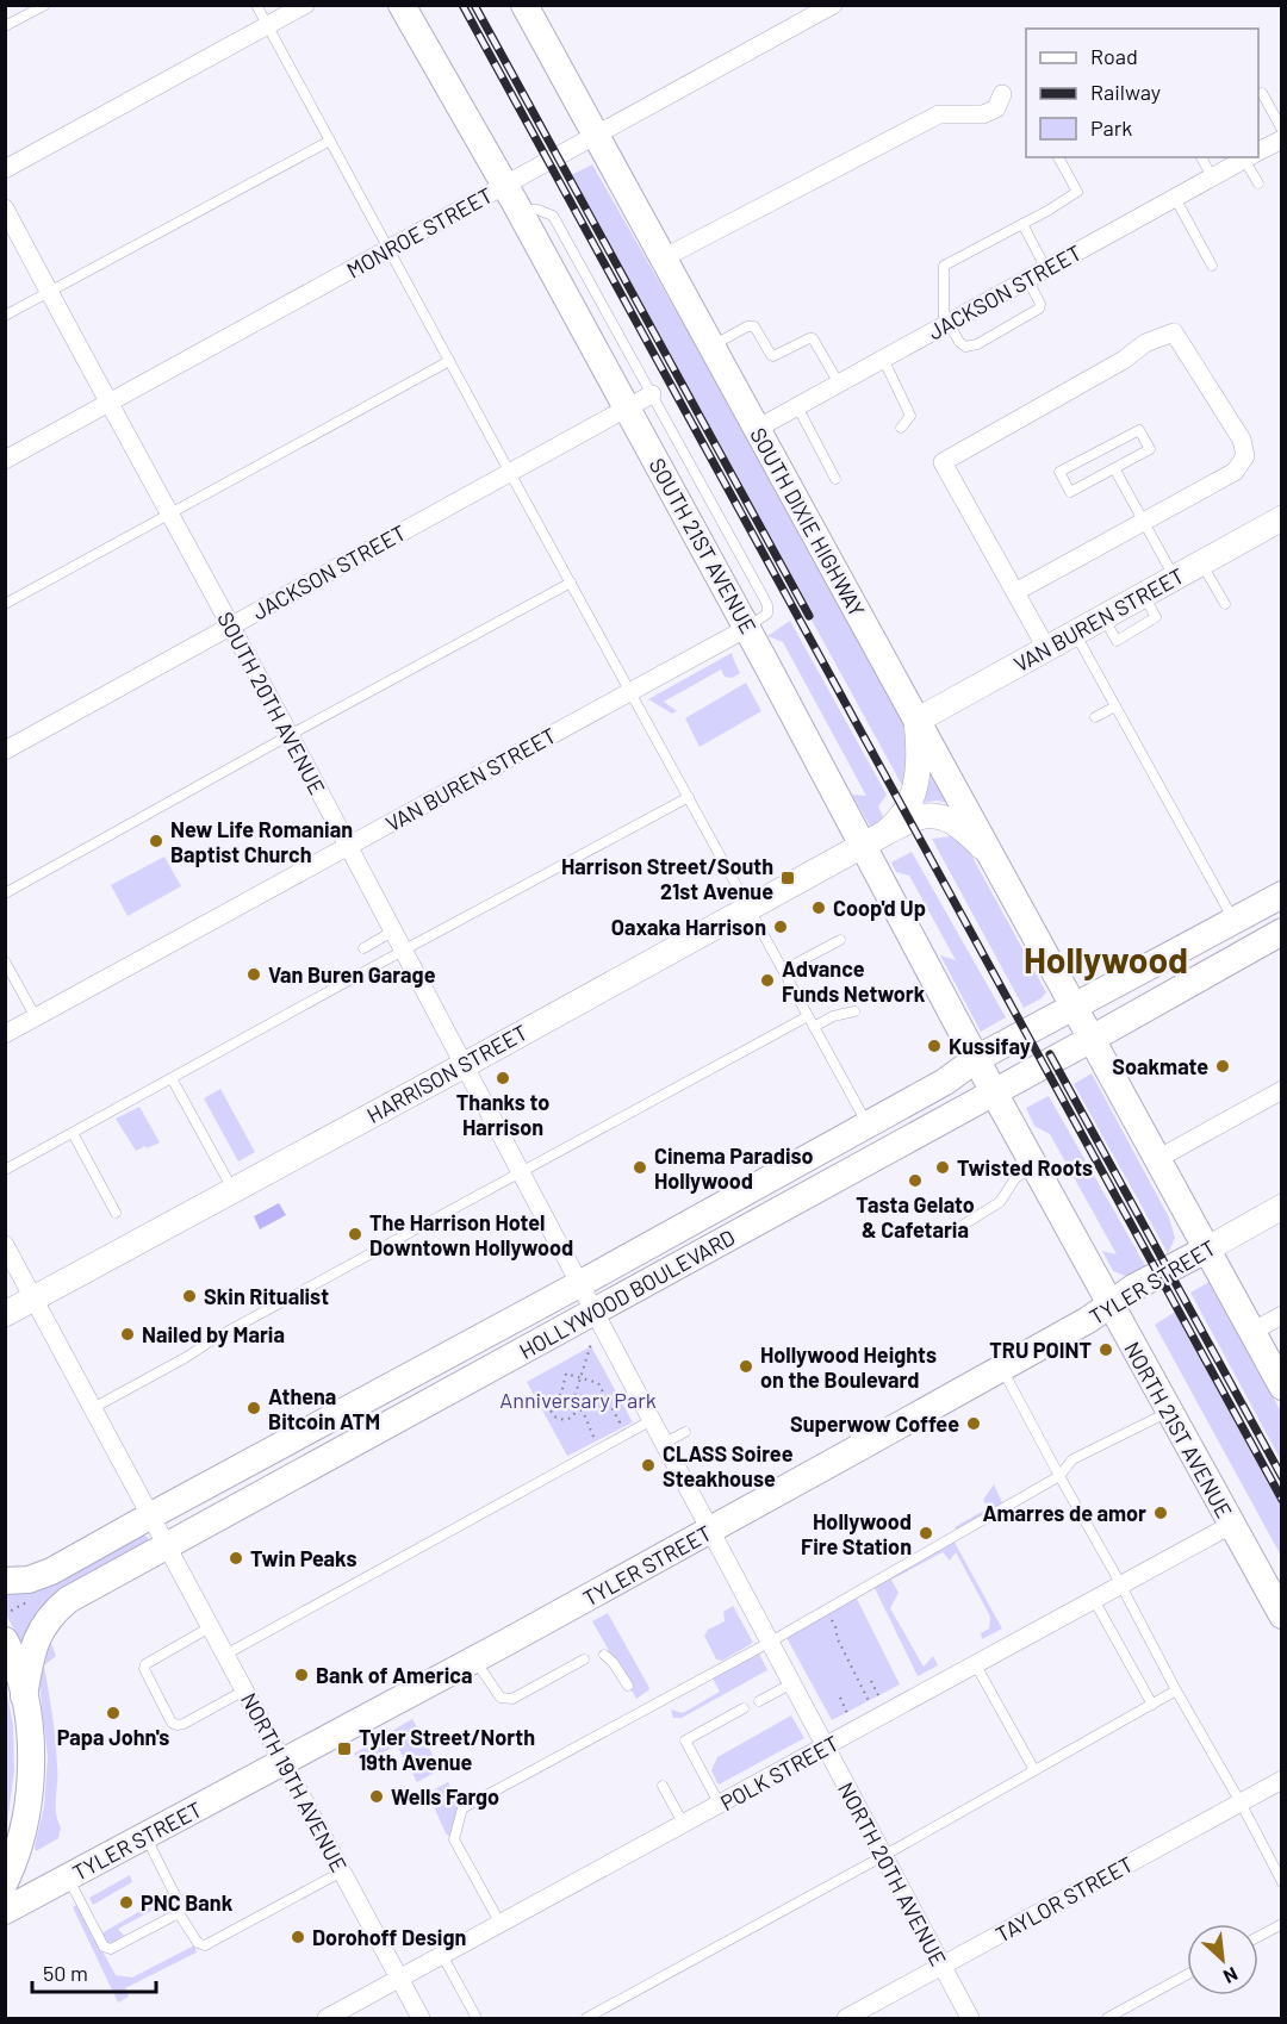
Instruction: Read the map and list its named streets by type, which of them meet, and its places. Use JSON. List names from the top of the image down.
{
  "streets": {
    "main road": [
      "SOUTH DIXIE HIGHWAY",
      "SOUTH 21ST AVENUE",
      "VAN BUREN STREET",
      "HARRISON STREET",
      "TYLER STREET",
      "HOLLYWOOD BOULEVARD",
      "NORTH 21ST AVENUE"
    ],
    "street": [
      "MONROE STREET",
      "JACKSON STREET",
      "SOUTH 20TH AVENUE",
      "POLK STREET",
      "NORTH 19TH AVENUE",
      "NORTH 20TH AVENUE",
      "TAYLOR STREET"
    ]
  },
  "crossings": [
    ["MONROE STREET", "SOUTH DIXIE HIGHWAY"],
    ["MONROE STREET", "SOUTH 21ST AVENUE"],
    ["MONROE STREET", "SOUTH 20TH AVENUE"],
    ["JACKSON STREET", "SOUTH DIXIE HIGHWAY"],
    ["JACKSON STREET", "SOUTH 21ST AVENUE"],
    ["JACKSON STREET", "SOUTH 20TH AVENUE"],
    ["SOUTH DIXIE HIGHWAY", "VAN BUREN STREET"],
    ["SOUTH DIXIE HIGHWAY", "HARRISON STREET"],
    ["SOUTH DIXIE HIGHWAY", "TYLER STREET"],
    ["SOUTH DIXIE HIGHWAY", "HOLLYWOOD BOULEVARD"],
    ["SOUTH 21ST AVENUE", "VAN BUREN STREET"],
    ["SOUTH 21ST AVENUE", "HARRISON STREET"],
    ["SOUTH 21ST AVENUE", "HOLLYWOOD BOULEVARD"],
    ["SOUTH 21ST AVENUE", "NORTH 21ST AVENUE"],
    ["VAN BUREN STREET", "SOUTH 20TH AVENUE"],
    ["VAN BUREN STREET", "HARRISON STREET"],
    ["SOUTH 20TH AVENUE", "HARRISON STREET"],
    ["SOUTH 20TH AVENUE", "HOLLYWOOD BOULEVARD"],
    ["SOUTH 20TH AVENUE", "NORTH 20TH AVENUE"],
    ["HARRISON STREET", "NORTH 19TH AVENUE"],
    ["TYLER STREET", "NORTH 21ST AVENUE"],
    ["TYLER STREET", "NORTH 19TH AVENUE"],
    ["TYLER STREET", "NORTH 20TH AVENUE"],
    ["HOLLYWOOD BOULEVARD", "NORTH 21ST AVENUE"],
    ["HOLLYWOOD BOULEVARD", "NORTH 19TH AVENUE"],
    ["HOLLYWOOD BOULEVARD", "NORTH 20TH AVENUE"],
    ["NORTH 21ST AVENUE", "POLK STREET"],
    ["POLK STREET", "NORTH 19TH AVENUE"],
    ["POLK STREET", "NORTH 20TH AVENUE"],
    ["NORTH 20TH AVENUE", "TAYLOR STREET"]
  ],
  "districts": ["Hollywood"],
  "parks": ["Anniversary Park"],
  "places": {
    "other": [
      "New Life Romanian Baptist Church",
      "Coop'd Up",
      "Oaxaka Harrison",
      "Van Buren Garage",
      "Advance Funds Network",
      "Kussifay",
      "Soakmate",
      "Thanks to Harrison",
      "Cinema Paradiso Hollywood",
      "Twisted Roots",
      "Tasta Gelato & Cafetaria",
      "The Harrison Hotel Downtown Hollywood",
      "Skin Ritualist",
      "Nailed by Maria",
      "TRU POINT",
      "Hollywood Heights on the Boulevard",
      "Athena Bitcoin ATM",
      "Superwow Coffee",
      "CLASS Soiree Steakhouse",
      "Amarres de amor",
      "Hollywood Fire Station",
      "Twin Peaks",
      "Bank of America",
      "Papa John's",
      "Wells Fargo",
      "PNC Bank",
      "Dorohoff Design"
    ],
    "transit": ["Harrison Street/South 21st Avenue", "Tyler Street/North 19th Avenue"]
  },
  "legend": ["Road", "Railway", "Park"],
  "scale_bar": "50 m",
  "north": "bottom right"
}
